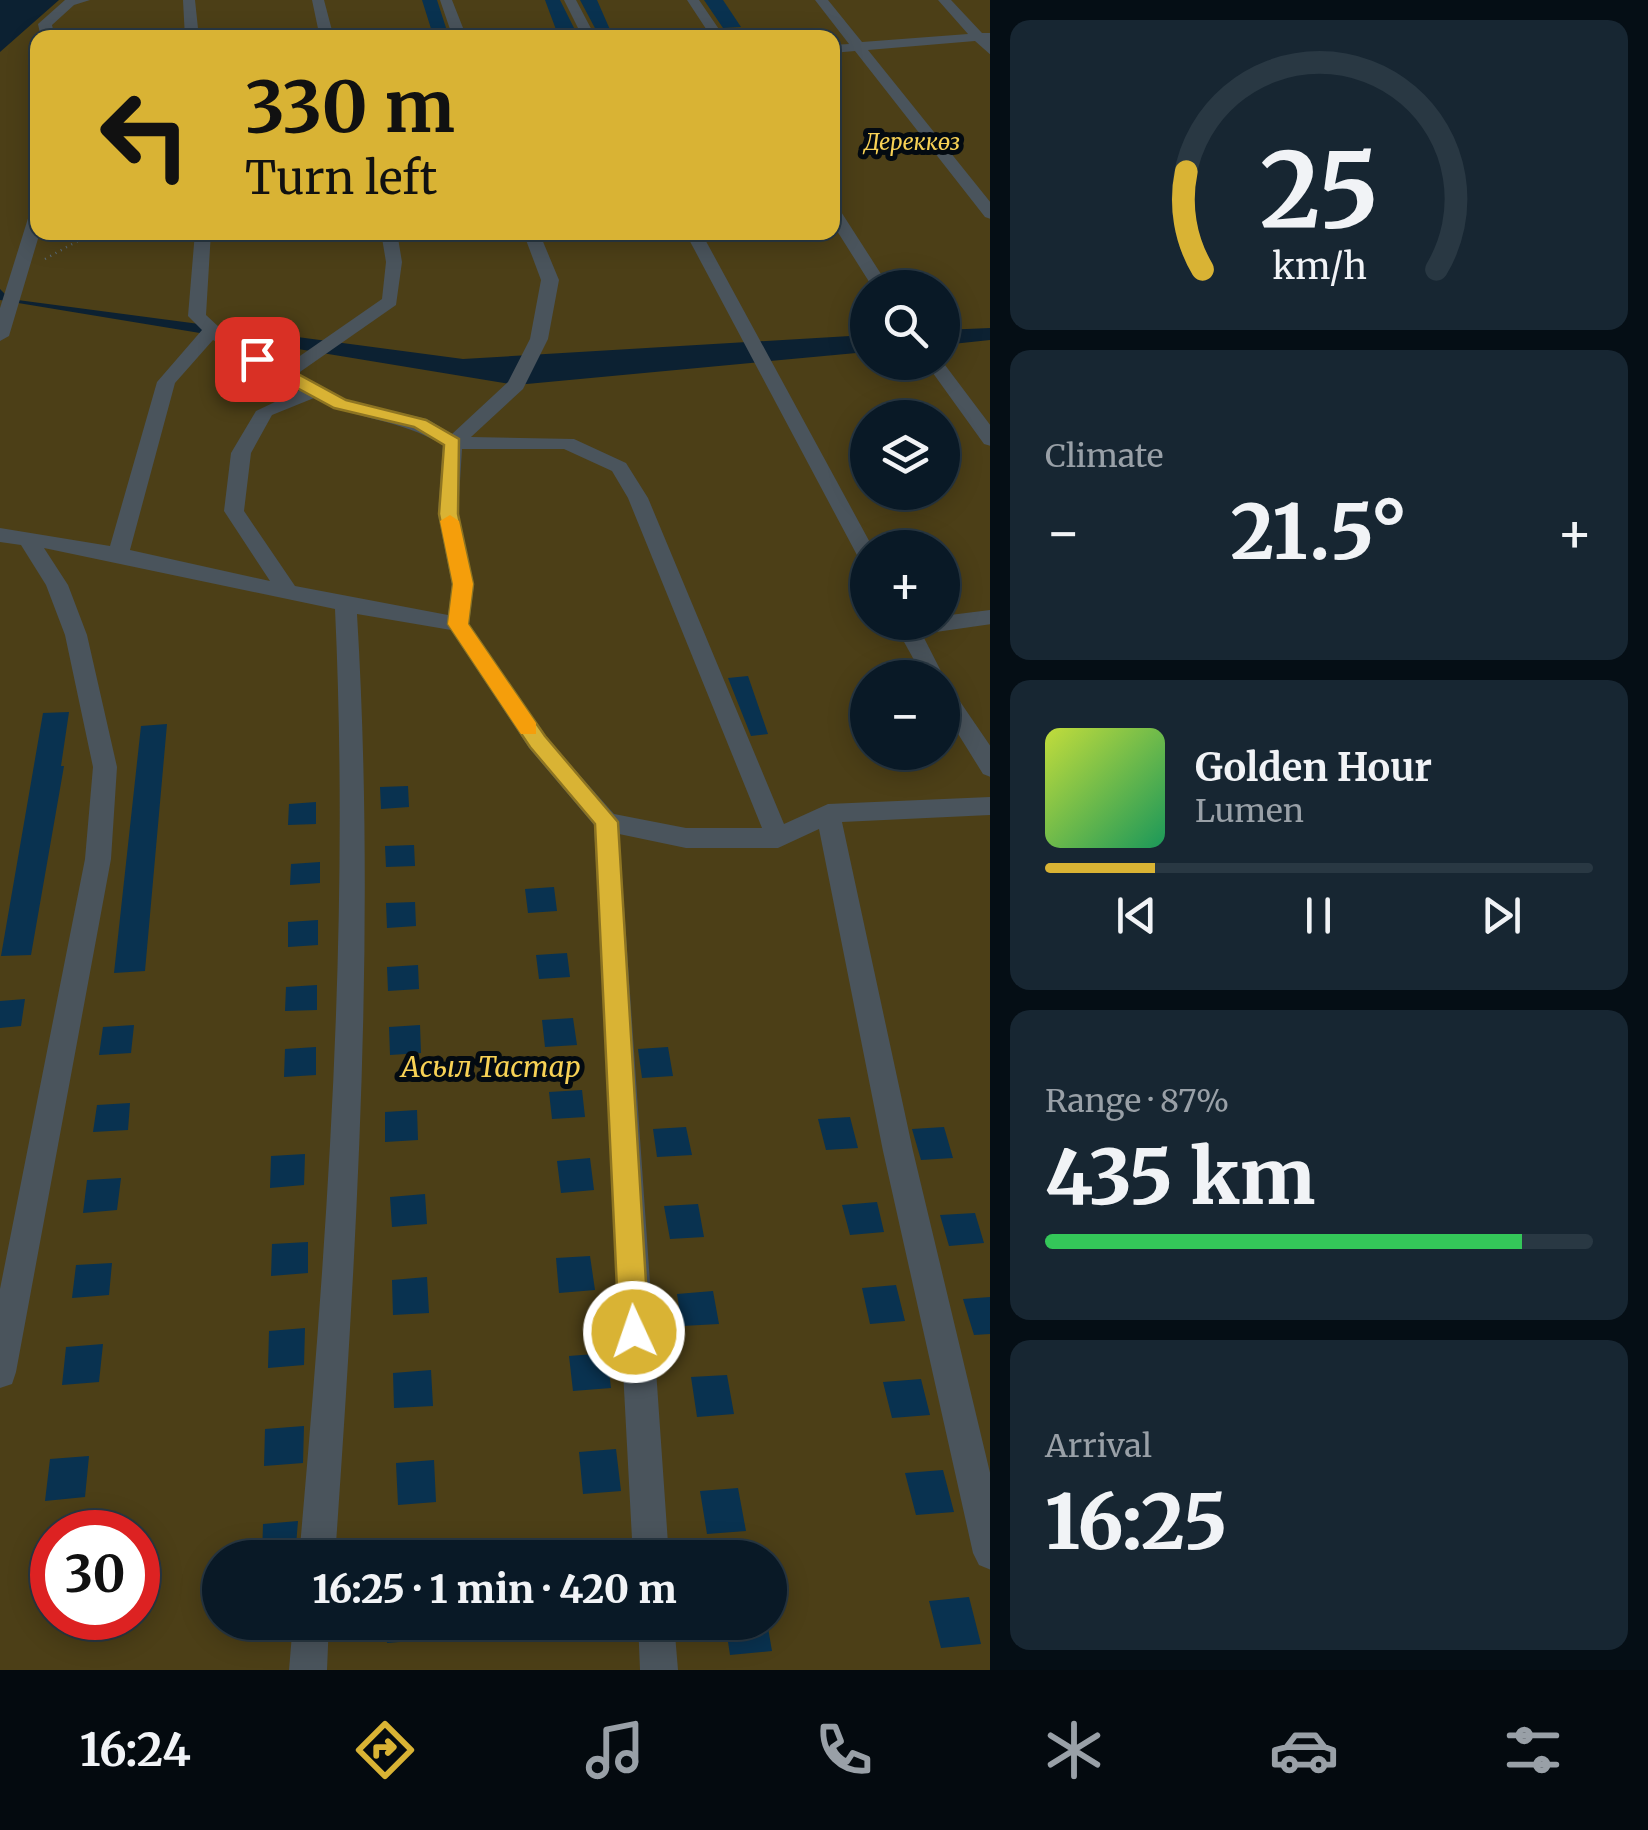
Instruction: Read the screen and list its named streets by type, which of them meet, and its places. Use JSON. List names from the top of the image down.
{
  "parks": ["Дереккөз", "Асыл Тастар"],
  "page": {
    "turn": ["330 m", "Turn left"],
    "map_buttons": ["+", "−"],
    "tile": [
      "Climate",
      ["Range · 87%", "435 km"],
      ["Arrival", "16:25"]
    ],
    "heat": ["−", "21.5°", "+"],
    "song": ["Golden Hour", "Lumen"],
    "limit": "30",
    "trip": "16:25 · 1 min · 420 m",
    "tabs": "16:24",
    "gauge": ["25", "km/h"]
  }
}
